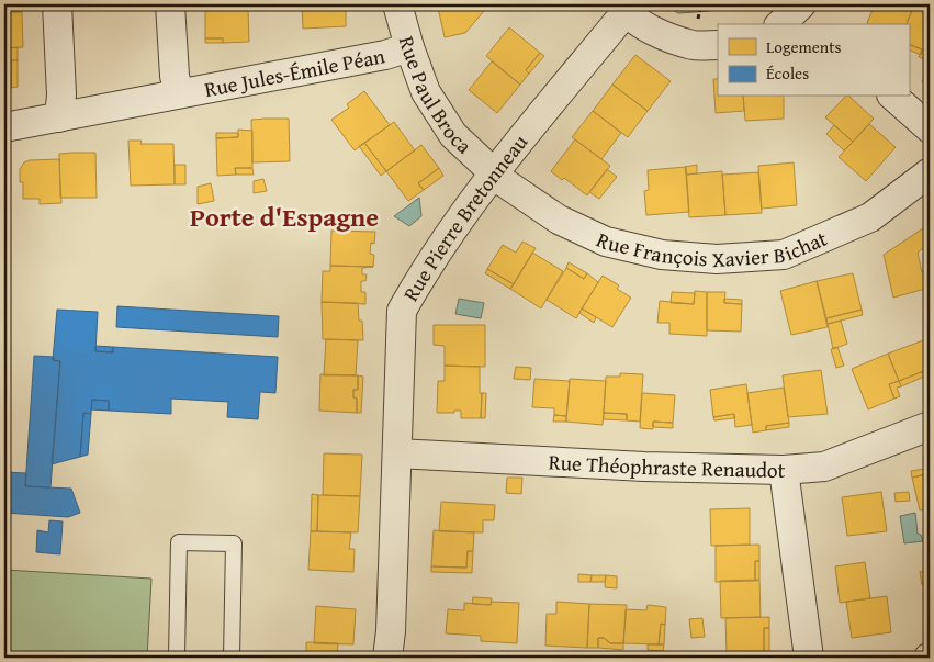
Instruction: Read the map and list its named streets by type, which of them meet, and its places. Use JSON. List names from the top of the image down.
{
  "streets": {
    "street": [
      "Rue Jules-Émile Péan",
      "Rue Paul Broca",
      "Rue Pierre Bretonneau",
      "Rue François Xavier Bichat",
      "Rue Théophraste Renaudot"
    ]
  },
  "crossings": [
    ["Rue Jules-Émile Péan", "Rue Paul Broca"],
    ["Rue Paul Broca", "Rue Pierre Bretonneau"],
    ["Rue Paul Broca", "Rue François Xavier Bichat"],
    ["Rue Pierre Bretonneau", "Rue François Xavier Bichat"],
    ["Rue Pierre Bretonneau", "Rue Théophraste Renaudot"]
  ],
  "districts": ["Porte d'Espagne"],
  "legend": ["Logements", "Écoles"]
}
